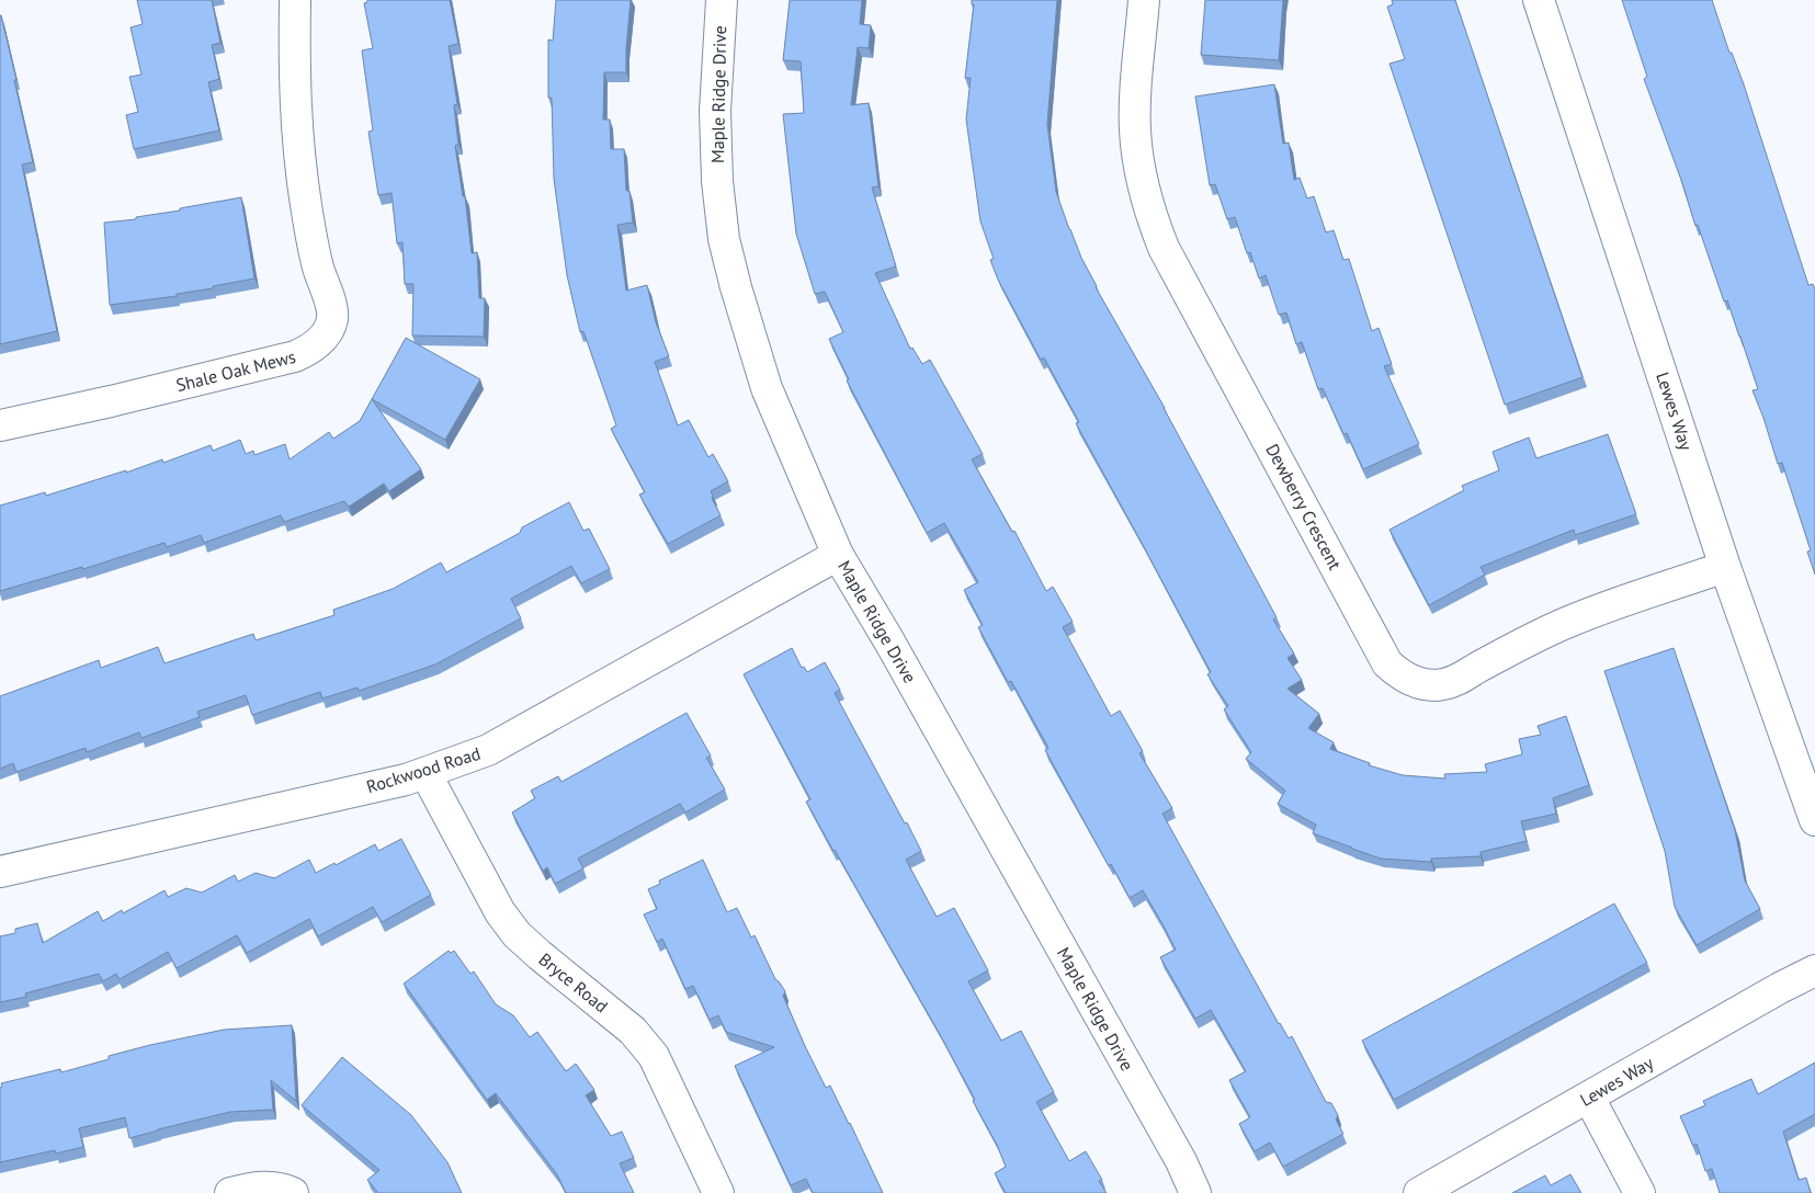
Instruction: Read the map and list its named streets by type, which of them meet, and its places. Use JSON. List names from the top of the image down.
{
  "streets": {
    "street": [
      "Maple Ridge Drive",
      "Shale Oak Mews",
      "Lewes Way",
      "Dewberry Crescent",
      "Rockwood Road",
      "Bryce Road"
    ]
  },
  "crossings": [
    ["Maple Ridge Drive", "Rockwood Road"],
    ["Lewes Way", "Dewberry Crescent"],
    ["Rockwood Road", "Bryce Road"]
  ]
}
